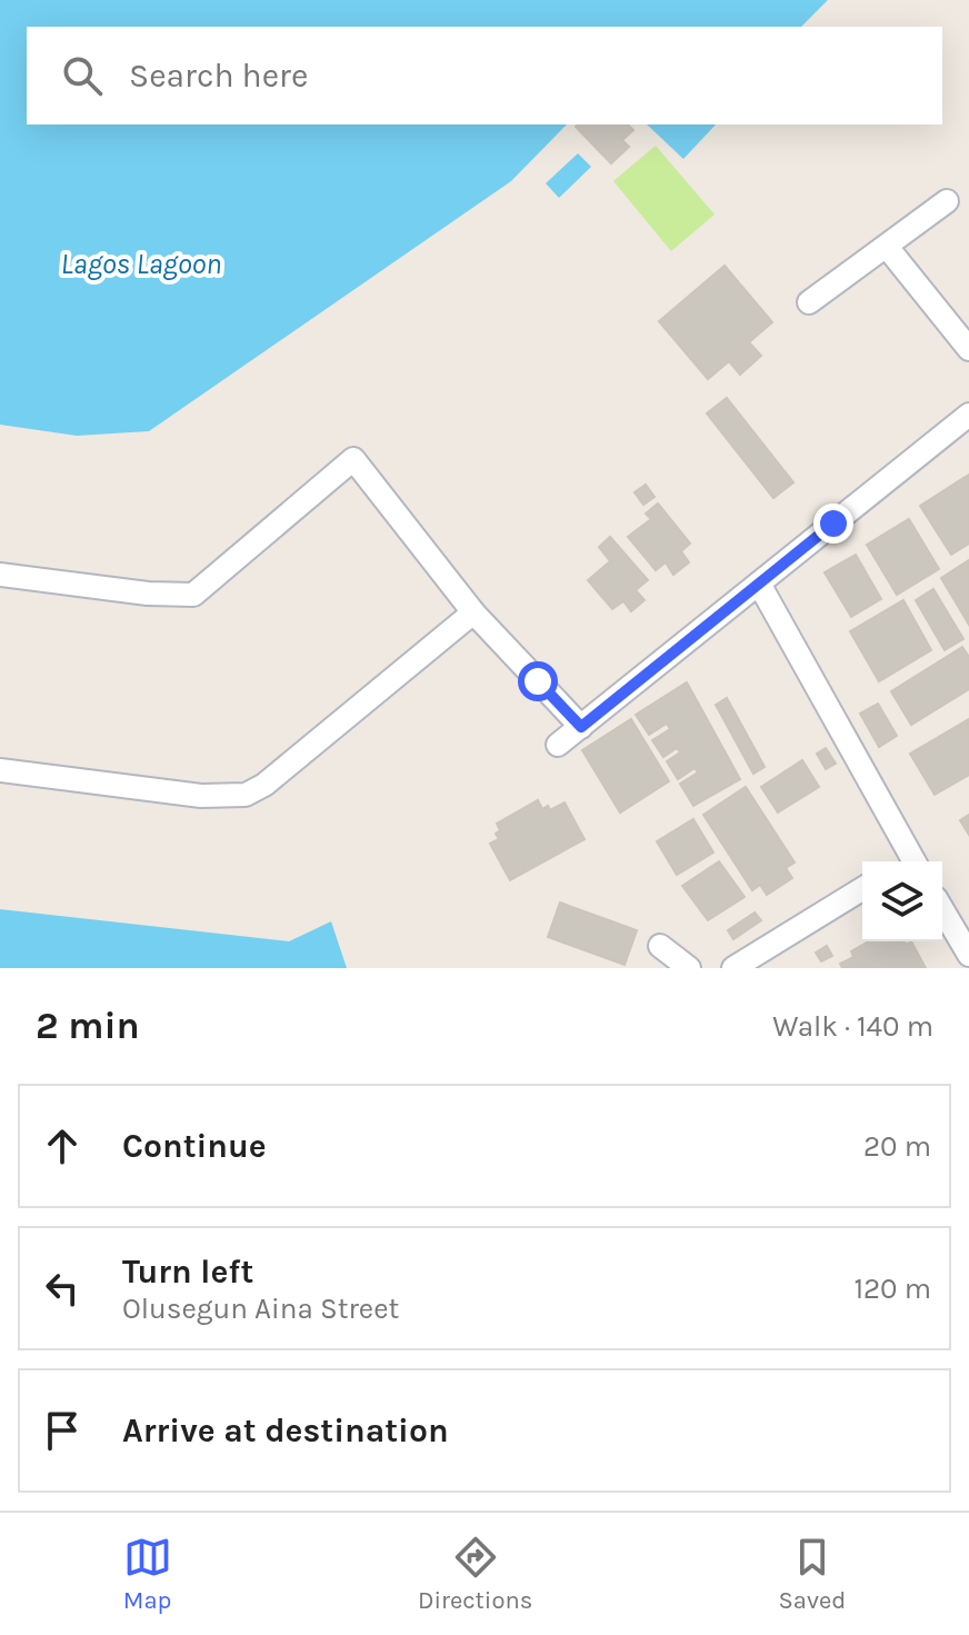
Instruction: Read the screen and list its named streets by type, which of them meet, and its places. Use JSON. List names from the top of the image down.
{
  "water": ["Lagos Lagoon"],
  "page": {
    "search": "Search here",
    "heading": ["2 min", "Walk · 140 m"],
    "list": [
      ["Continue", "20 m"],
      ["Turn left", "Olusegun Aina Street", "120 m"],
      "Arrive at destination"
    ],
    "nav": ["Map", "Directions", "Saved"]
  }
}
